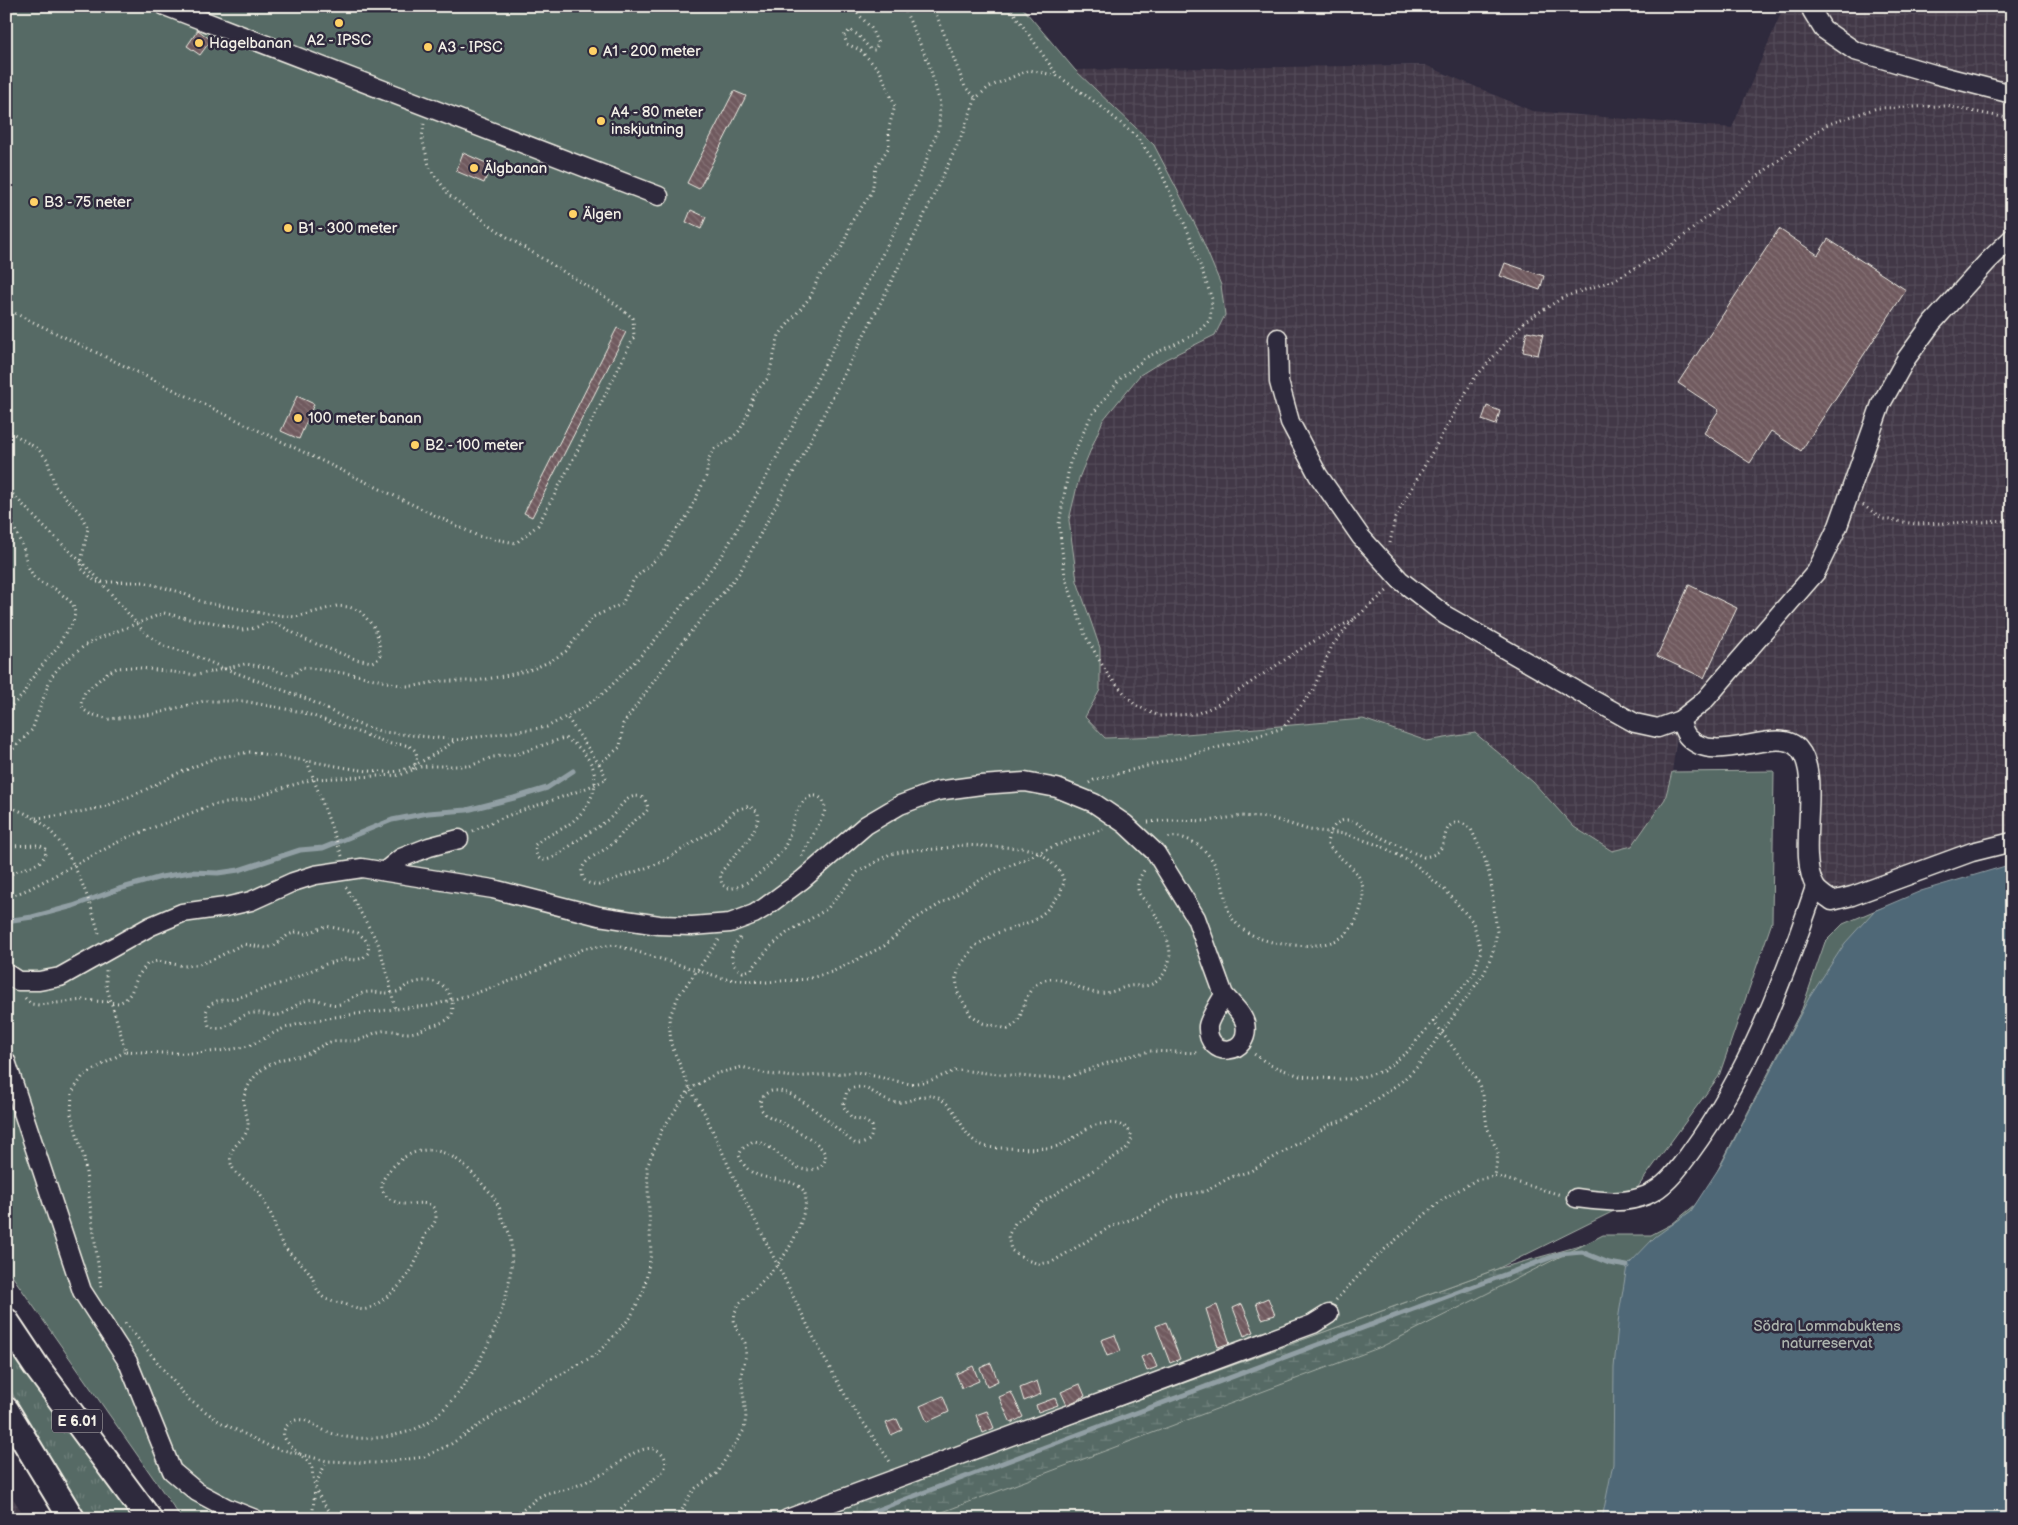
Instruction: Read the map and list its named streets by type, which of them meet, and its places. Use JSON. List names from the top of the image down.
{
  "streets": {
    "highway": ["E 6.01"]
  },
  "parks": ["Södra Lommabuktens naturreservat"],
  "places": [
    "A2 - IPSC",
    "Hagelbanan",
    "A3 - IPSC",
    "A1 - 200 meter",
    "A4 - 80 meter inskjutning",
    "Älgbanan",
    "B3 - 75 neter",
    "Älgen",
    "B1 - 300 meter",
    "100 meter banan",
    "B2 - 100 meter"
  ]
}
